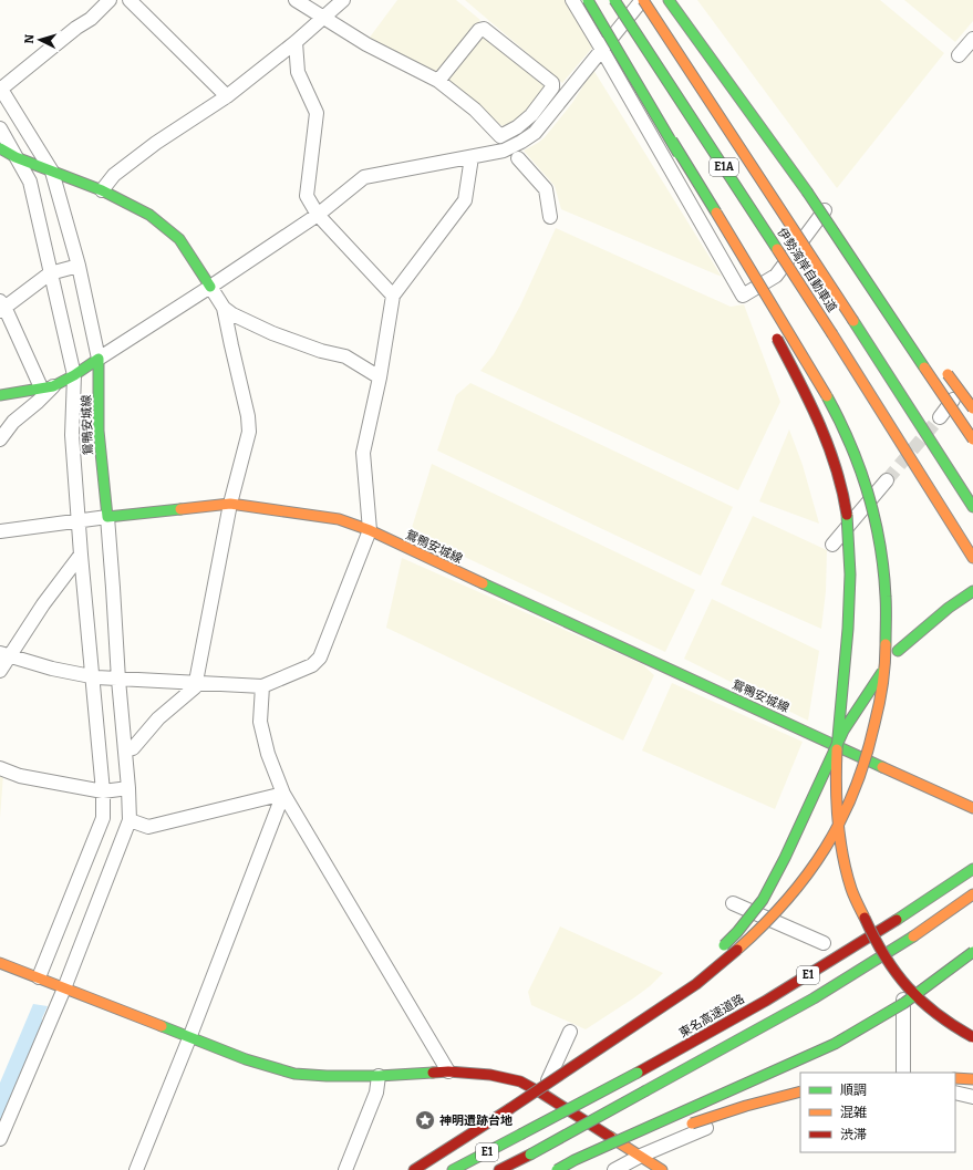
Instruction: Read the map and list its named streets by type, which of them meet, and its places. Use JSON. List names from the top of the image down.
{
  "streets": {
    "main road": [
      "E1A",
      "伊勢湾岸自動車道",
      "鴛鴨安城線",
      "E1",
      "東名高速道路"
    ]
  },
  "places": {
    "place": ["神明遺跡台地"]
  },
  "legend": ["順調", "混雑", "渋滞"],
  "north": "left"
}
